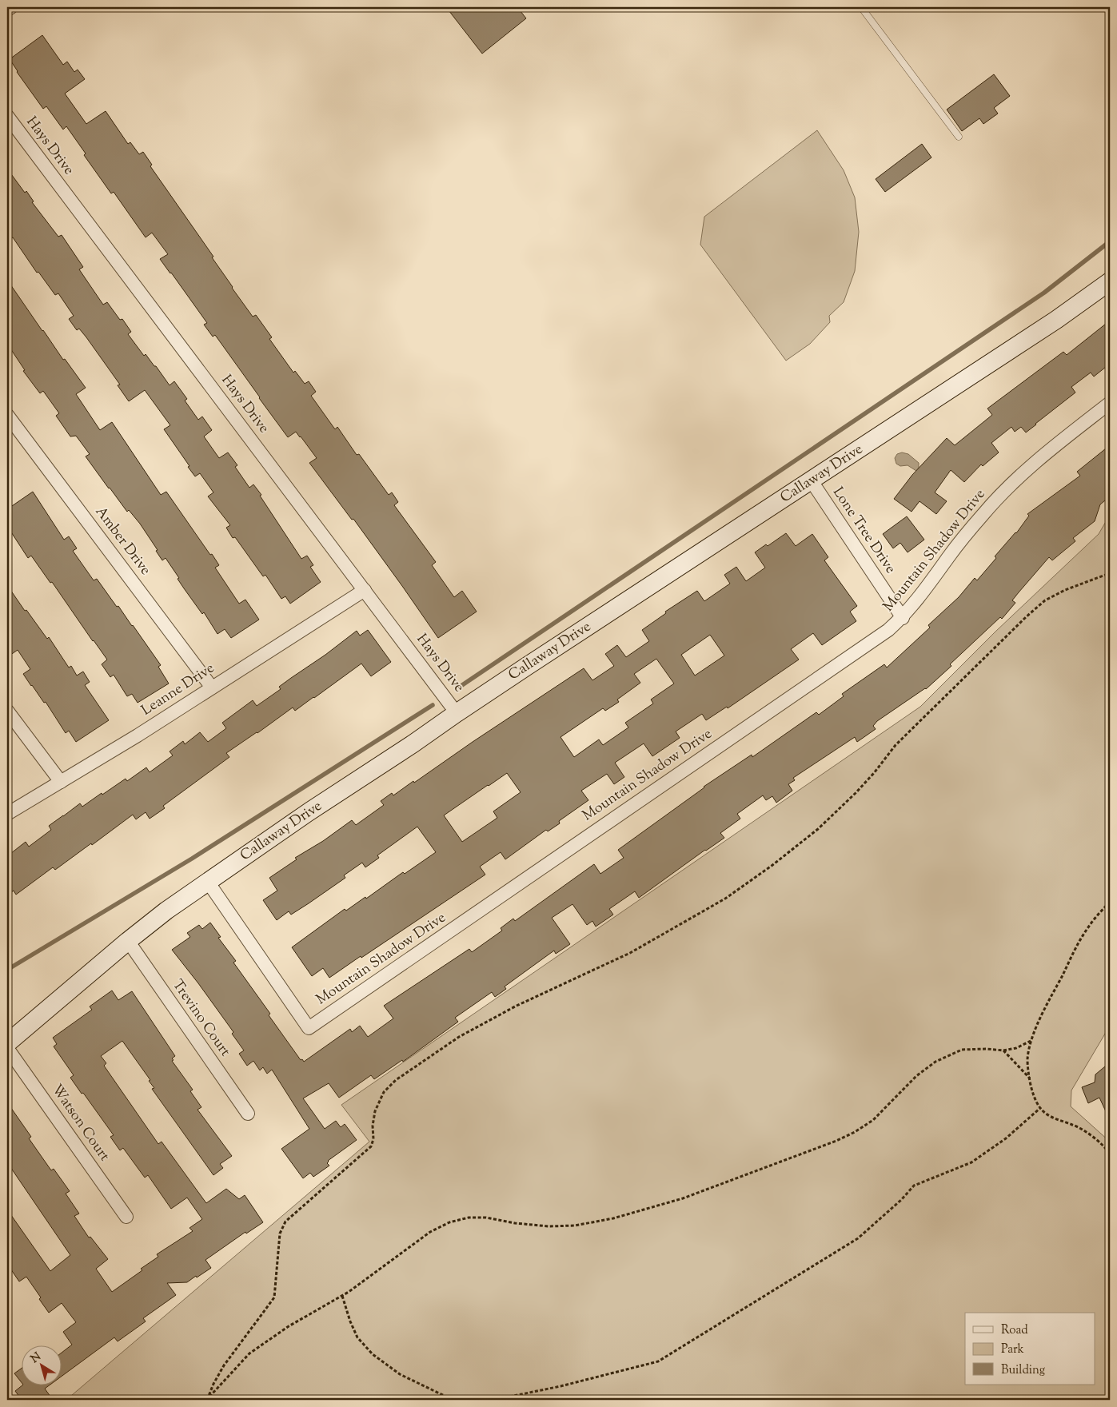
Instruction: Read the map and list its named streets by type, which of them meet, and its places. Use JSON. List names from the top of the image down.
{
  "streets": {
    "street": [
      "Hays Drive",
      "Callaway Drive",
      "Lone Tree Drive",
      "Amber Drive",
      "Mountain Shadow Drive",
      "Leanne Drive",
      "Trevino Court",
      "Watson Court"
    ]
  },
  "crossings": [
    ["Hays Drive", "Callaway Drive"],
    ["Hays Drive", "Leanne Drive"],
    ["Callaway Drive", "Lone Tree Drive"],
    ["Callaway Drive", "Mountain Shadow Drive"],
    ["Callaway Drive", "Trevino Court"],
    ["Lone Tree Drive", "Mountain Shadow Drive"],
    ["Amber Drive", "Leanne Drive"]
  ],
  "legend": ["Road", "Park", "Building"],
  "north": "top left"
}
